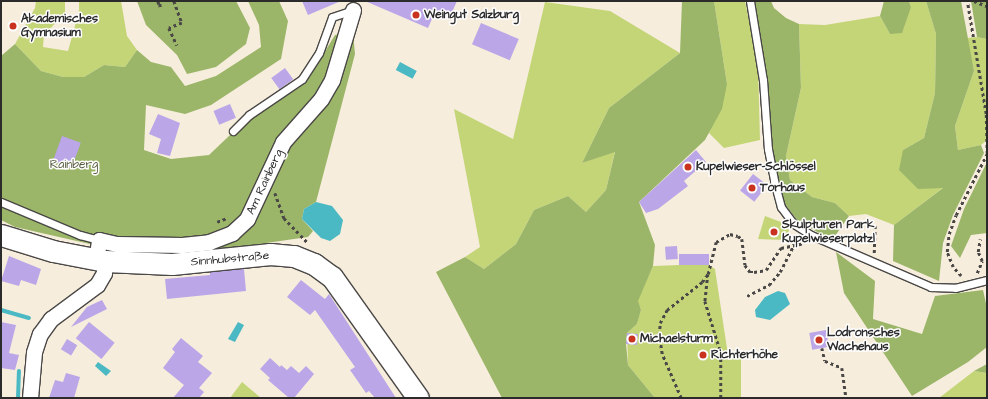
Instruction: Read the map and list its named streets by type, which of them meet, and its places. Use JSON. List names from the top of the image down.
{
  "streets": {
    "street": ["Am Rainberg", "Sinnhubstraße"]
  },
  "crossings": [
    ["Am Rainberg", "Sinnhubstraße"]
  ],
  "parks": ["Rainberg"],
  "places": [
    "Weingut Salzburg",
    "Akademisches Gymnasium",
    "Kupelwieser-Schlössel",
    "Torhaus",
    "Skulpturen Park Kupelwieserplatzl",
    "Michaelsturm",
    "Lodronsches Wachehaus",
    "Richterhöhe"
  ]
}
